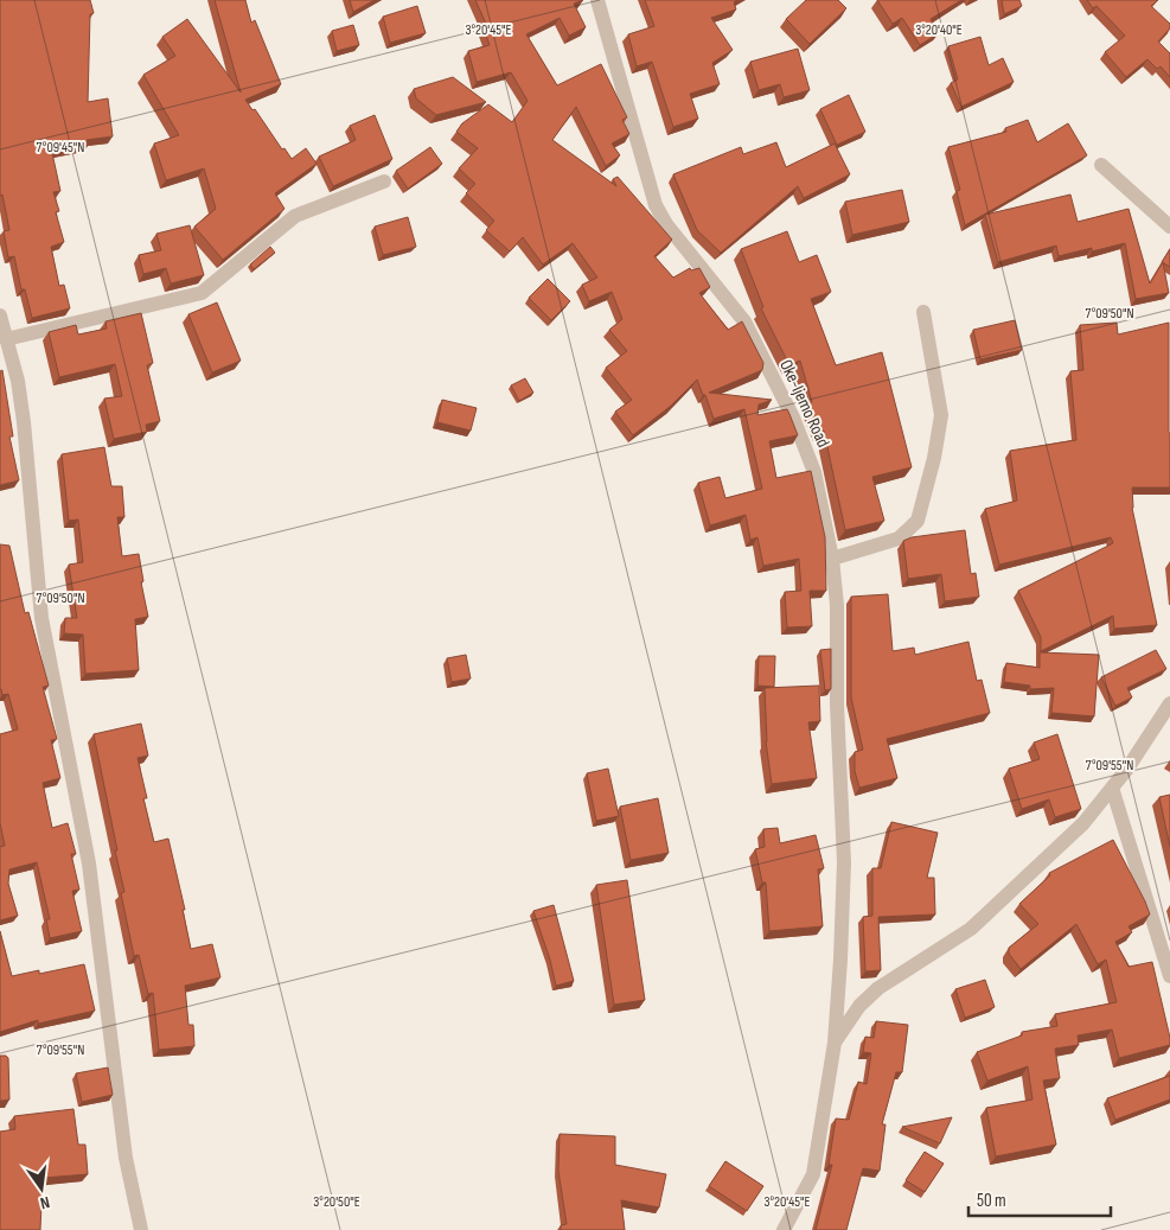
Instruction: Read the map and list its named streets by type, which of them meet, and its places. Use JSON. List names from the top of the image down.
{
  "streets": {
    "street": ["Oke-Ijemo Road"]
  },
  "scale_bar": "50 m",
  "north": "bottom",
  "coordinates": [
    "3°20'45\"E",
    "3°20'40\"E",
    "7°09'45\"N",
    "7°09'50\"N",
    "7°09'55\"N",
    "3°20'50\"E"
  ]
}
